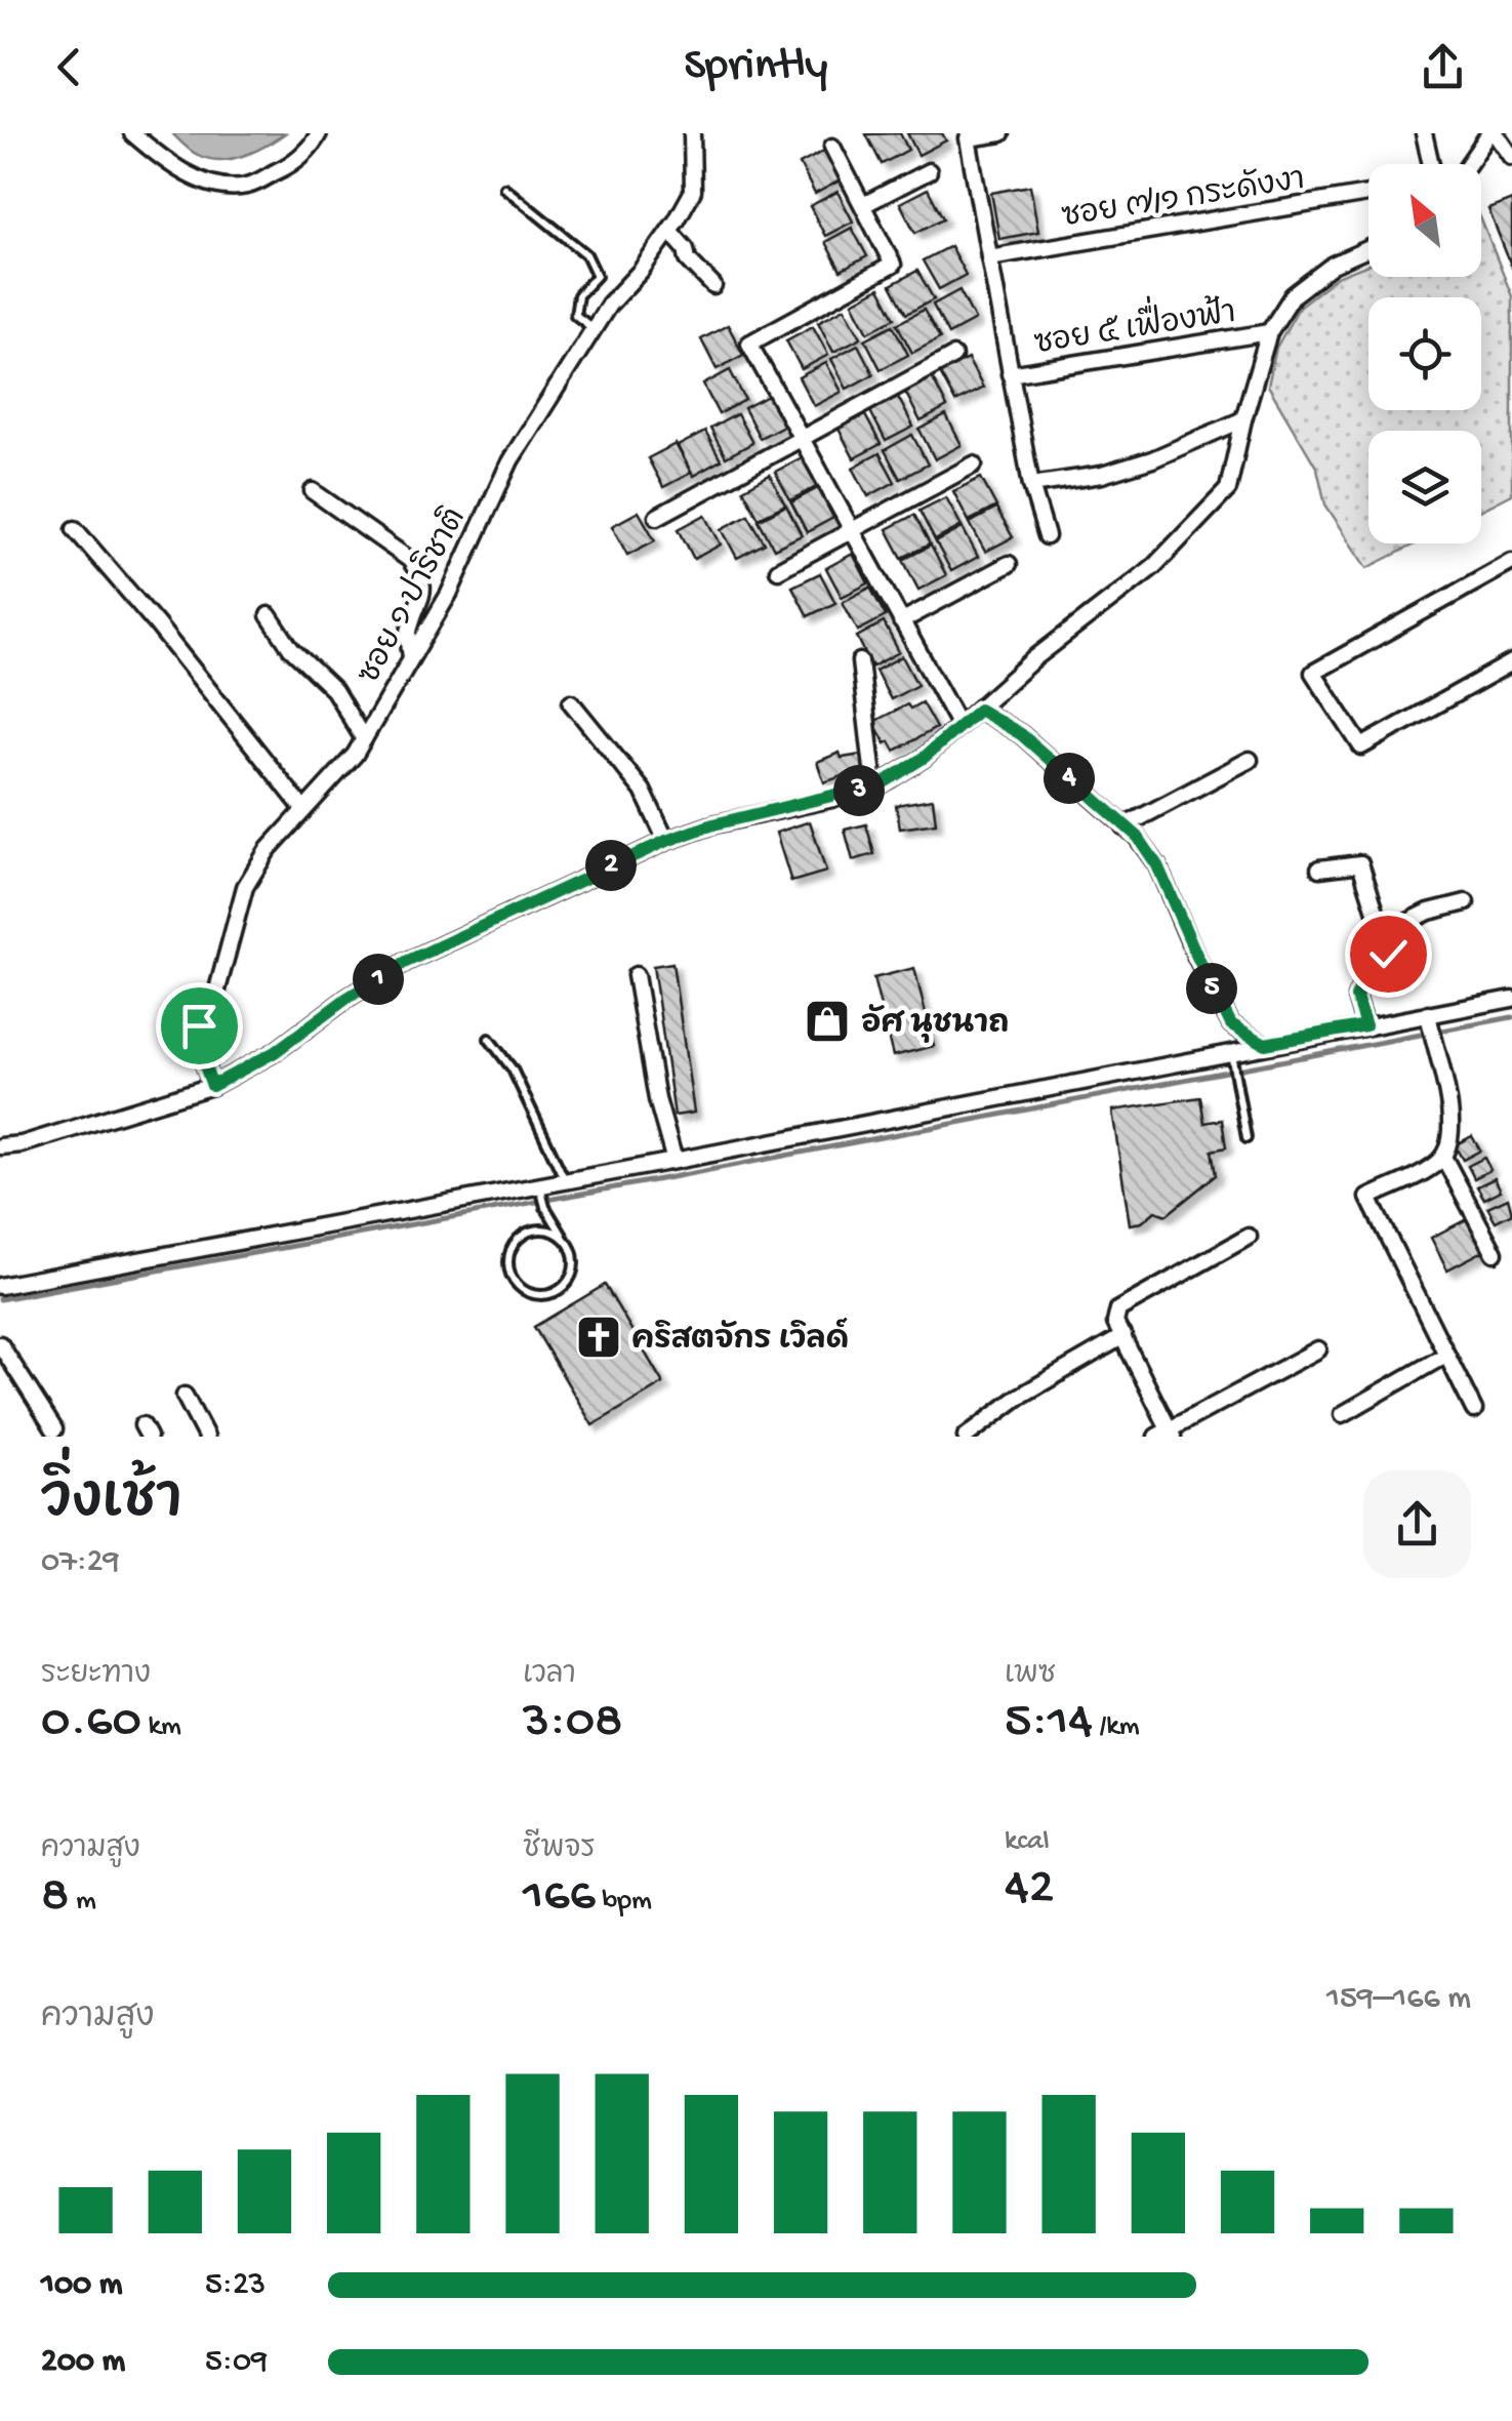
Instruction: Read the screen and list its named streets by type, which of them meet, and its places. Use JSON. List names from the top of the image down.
{
  "streets": {
    "street": ["ซอย ๗/๑ กระดังงา", "ซอย ๕ เฟื่องฟ้า", "ซอย ๑ ปาริชาติ"]
  },
  "places": {
    "shop": ["อัศ นุชนาถ"],
    "church": ["คริสตจักร เวิลด์"]
  },
  "north": "top left",
  "page": {
    "header": "Sprintly",
    "pins": [
      "4",
      "3",
      "2",
      "1",
      "5"
    ],
    "heading": ["วิ่งเช้า", "07:29"],
    "stats": [
      ["ระยะทาง", "0.60 km"],
      ["เวลา", "3:08"],
      ["เพซ", "5:14 /km"],
      ["ความสูง", "8 m"],
      ["ชีพจร", "166 bpm"],
      ["kcal", "42"]
    ],
    "chart": ["ความสูง", "159–166 m"],
    "list": [
      {
        "name": "100 m",
        "note": "5:23"
      },
      {
        "name": "200 m",
        "note": "5:09"
      }
    ]
  }
}
